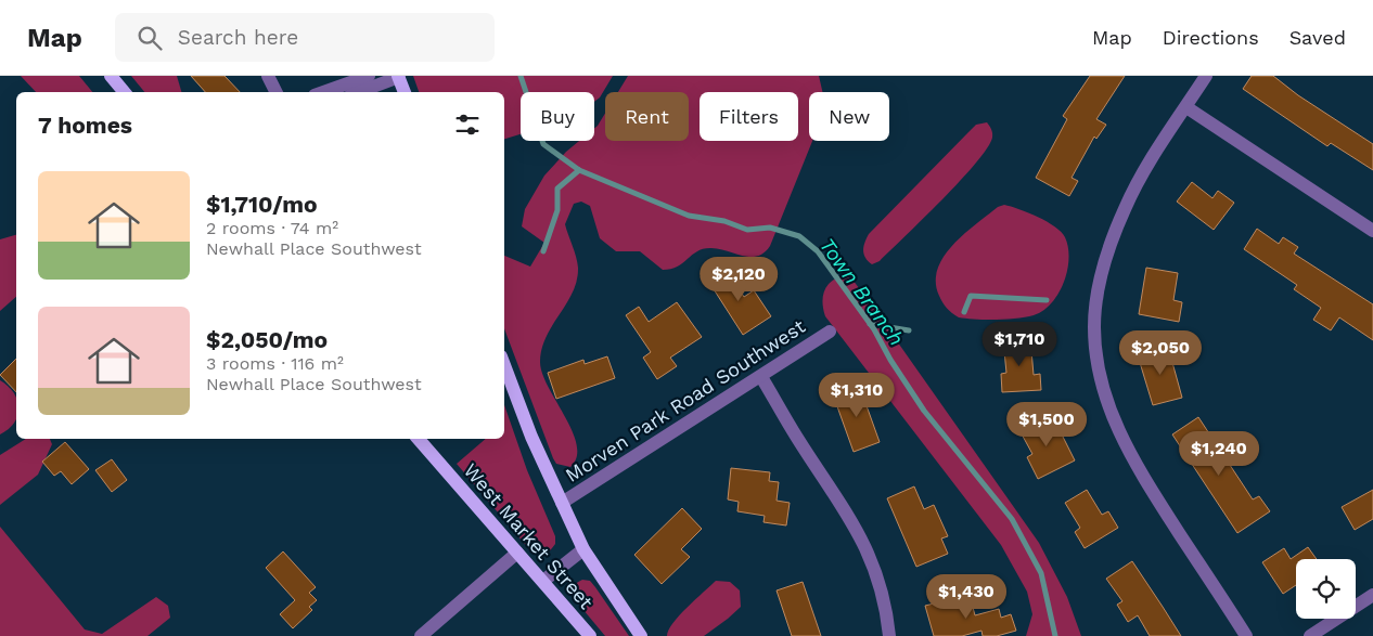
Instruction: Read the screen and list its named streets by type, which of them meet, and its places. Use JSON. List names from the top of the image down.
{
  "streets": {
    "main road": ["West Market Street"],
    "street": ["Morven Park Road Southwest"]
  },
  "water": ["Town Branch"],
  "page": {
    "header": "Map",
    "search": "Search here",
    "nav": ["Map", "Directions", "Saved"],
    "chip": [
      "Buy",
      "Rent",
      "Filters",
      "New"
    ],
    "heading": "7 homes",
    "list": [
      {
        "name": "$1,710/mo",
        "note": "2 rooms · 74 m² · Newhall Place Southwest"
      },
      {
        "name": "$2,050/mo",
        "note": "3 rooms · 116 m² · Newhall Place Southwest"
      }
    ],
    "price": [
      "$2,120",
      "$1,710",
      "$2,050",
      "$1,310",
      "$1,500",
      "$1,240",
      "$1,430"
    ]
  }
}
